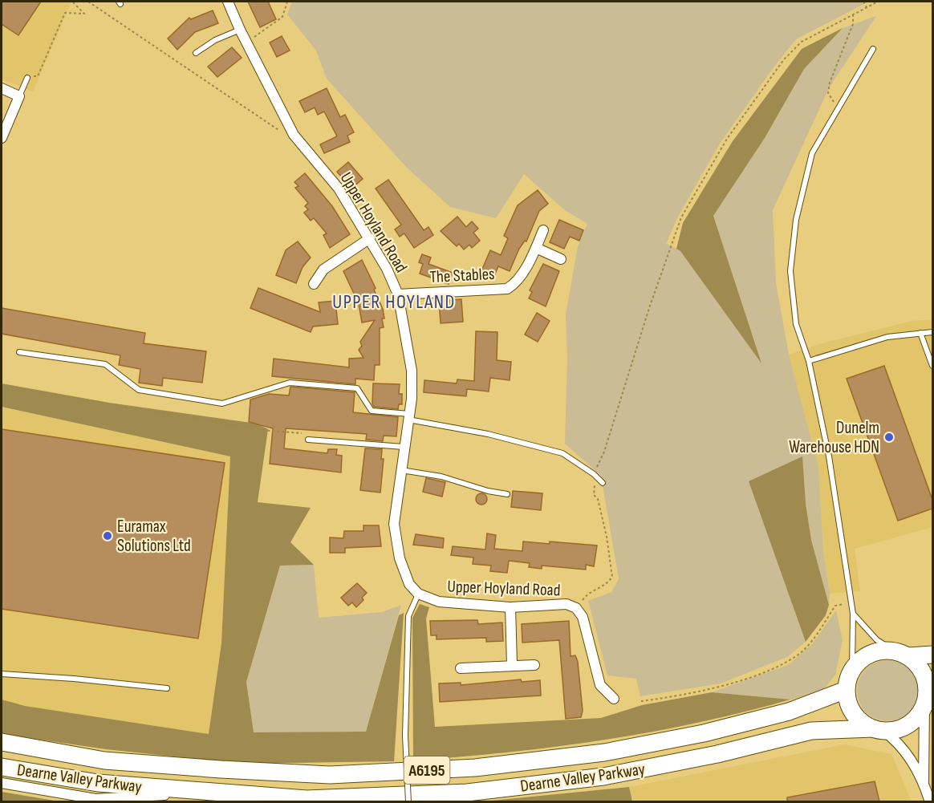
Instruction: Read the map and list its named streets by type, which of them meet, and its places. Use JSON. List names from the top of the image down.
{
  "streets": {
    "highway": ["A6195", "Dearne Valley Parkway"],
    "street": ["Upper Hoyland Road", "The Stables"]
  },
  "crossings": [
    ["Upper Hoyland Road", "The Stables"],
    ["A6195", "Dearne Valley Parkway"]
  ],
  "districts": ["UPPER HOYLAND"],
  "places": ["Dunelm Warehouse HDN", "Euramax Solutions Ltd"]
}
